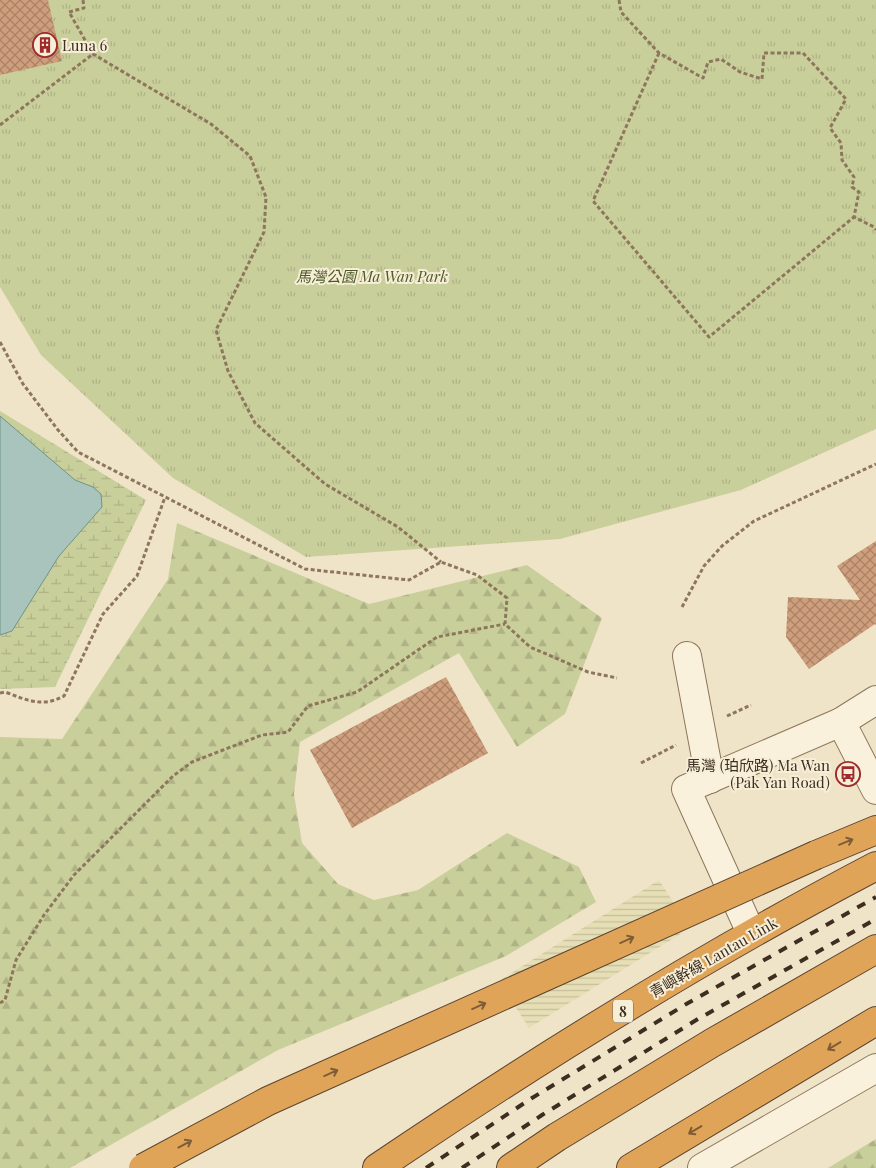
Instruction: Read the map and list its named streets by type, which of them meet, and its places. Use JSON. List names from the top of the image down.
{
  "streets": {
    "highway": ["青嶼幹線 Lantau Link", "8"]
  },
  "parks": ["馬灣公園 Ma Wan Park"],
  "places": {
    "building": ["Luna 6"],
    "bus stop": ["馬灣 (珀欣路) Ma Wan (Pak Yan Road)"]
  }
}
